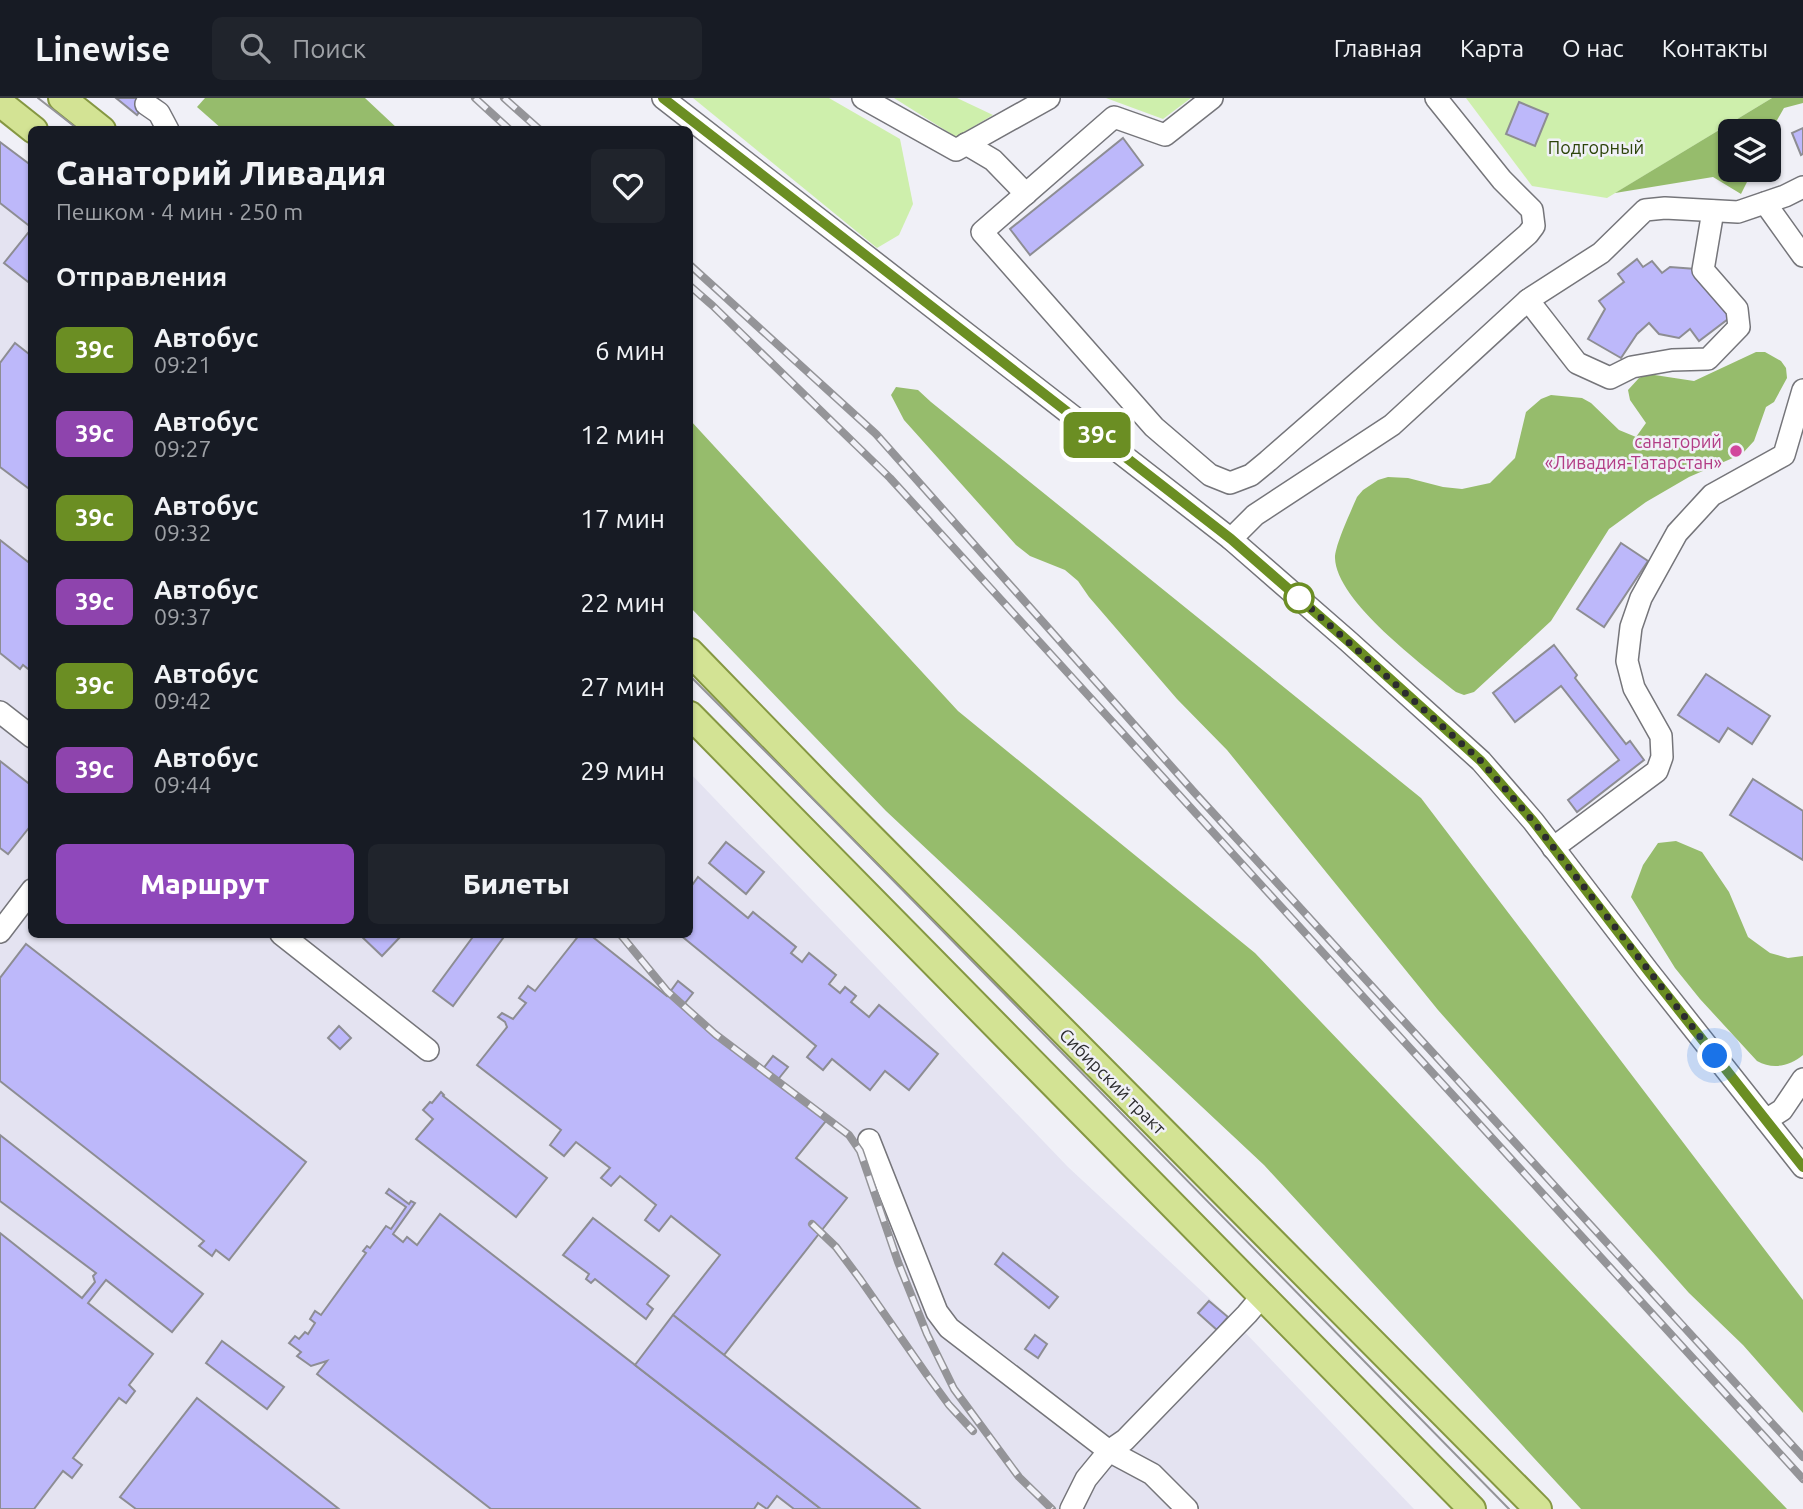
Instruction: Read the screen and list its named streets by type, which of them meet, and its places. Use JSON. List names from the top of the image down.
{
  "streets": {
    "main road": ["Сибирский тракт"]
  },
  "parks": ["Подгорный"],
  "places": ["санаторий «Ливадия-Татарстан»"],
  "lines": ["bus line 39c"],
  "page": {
    "header": "Linewise",
    "search": "Поиск",
    "nav": [
      "Главная",
      "Карта",
      "О нас",
      "Контакты"
    ],
    "on_map": "39c",
    "heading": [
      ["Санаторий Ливадия", "Пешком · 4 мин · 250 m"],
      "Отправления"
    ],
    "list": [
      {
        "mark": "39c",
        "name": "Автобус",
        "note": "09:21",
        "value": "6 мин"
      },
      {
        "mark": "39с",
        "name": "Автобус",
        "note": "09:27",
        "value": "12 мин"
      },
      {
        "mark": "39c",
        "name": "Автобус",
        "note": "09:32",
        "value": "17 мин"
      },
      {
        "mark": "39с",
        "name": "Автобус",
        "note": "09:37",
        "value": "22 мин"
      },
      {
        "mark": "39c",
        "name": "Автобус",
        "note": "09:42",
        "value": "27 мин"
      },
      {
        "mark": "39с",
        "name": "Автобус",
        "note": "09:44",
        "value": "29 мин"
      }
    ],
    "buttons": ["Маршрут", "Билеты"]
  }
}
